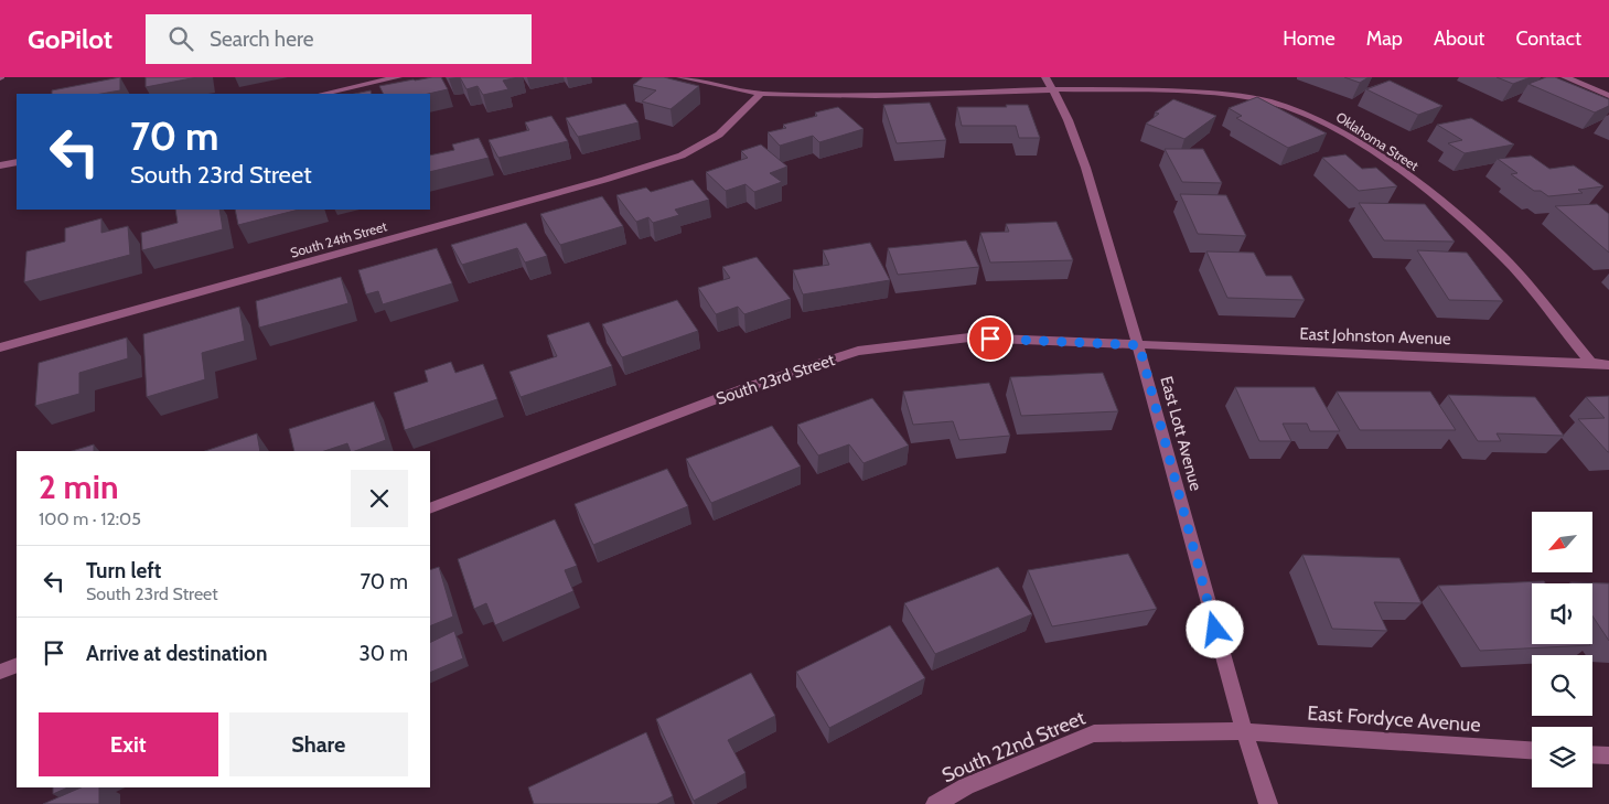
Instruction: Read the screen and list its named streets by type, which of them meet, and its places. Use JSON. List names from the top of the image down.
{
  "streets": {
    "street": [
      "Oklahoma Street",
      "South 24th Street",
      "East Johnston Avenue",
      "South 23rd Street",
      "East Lott Avenue",
      "East Fordyce Avenue",
      "South 22nd Street"
    ]
  },
  "crossings": [
    ["Oklahoma Street", "South 24th Street"],
    ["Oklahoma Street", "East Johnston Avenue"],
    ["Oklahoma Street", "East Lott Avenue"],
    ["East Johnston Avenue", "South 23rd Street"],
    ["East Johnston Avenue", "East Lott Avenue"],
    ["South 23rd Street", "East Lott Avenue"],
    ["East Lott Avenue", "East Fordyce Avenue"],
    ["East Lott Avenue", "South 22nd Street"],
    ["East Fordyce Avenue", "South 22nd Street"]
  ],
  "north": "bottom left",
  "page": {
    "header": "GoPilot",
    "search": "Search here",
    "nav": [
      "Home",
      "Map",
      "About",
      "Contact"
    ],
    "turn": ["70 m", "South 23rd Street"],
    "heading": ["2 min", "100 m · 12:05"],
    "list": [
      {
        "name": "Turn left",
        "note": "South 23rd Street",
        "value": "70 m"
      },
      {
        "name": "Arrive at destination",
        "value": "30 m"
      }
    ],
    "buttons": ["Exit", "Share"]
  }
}
